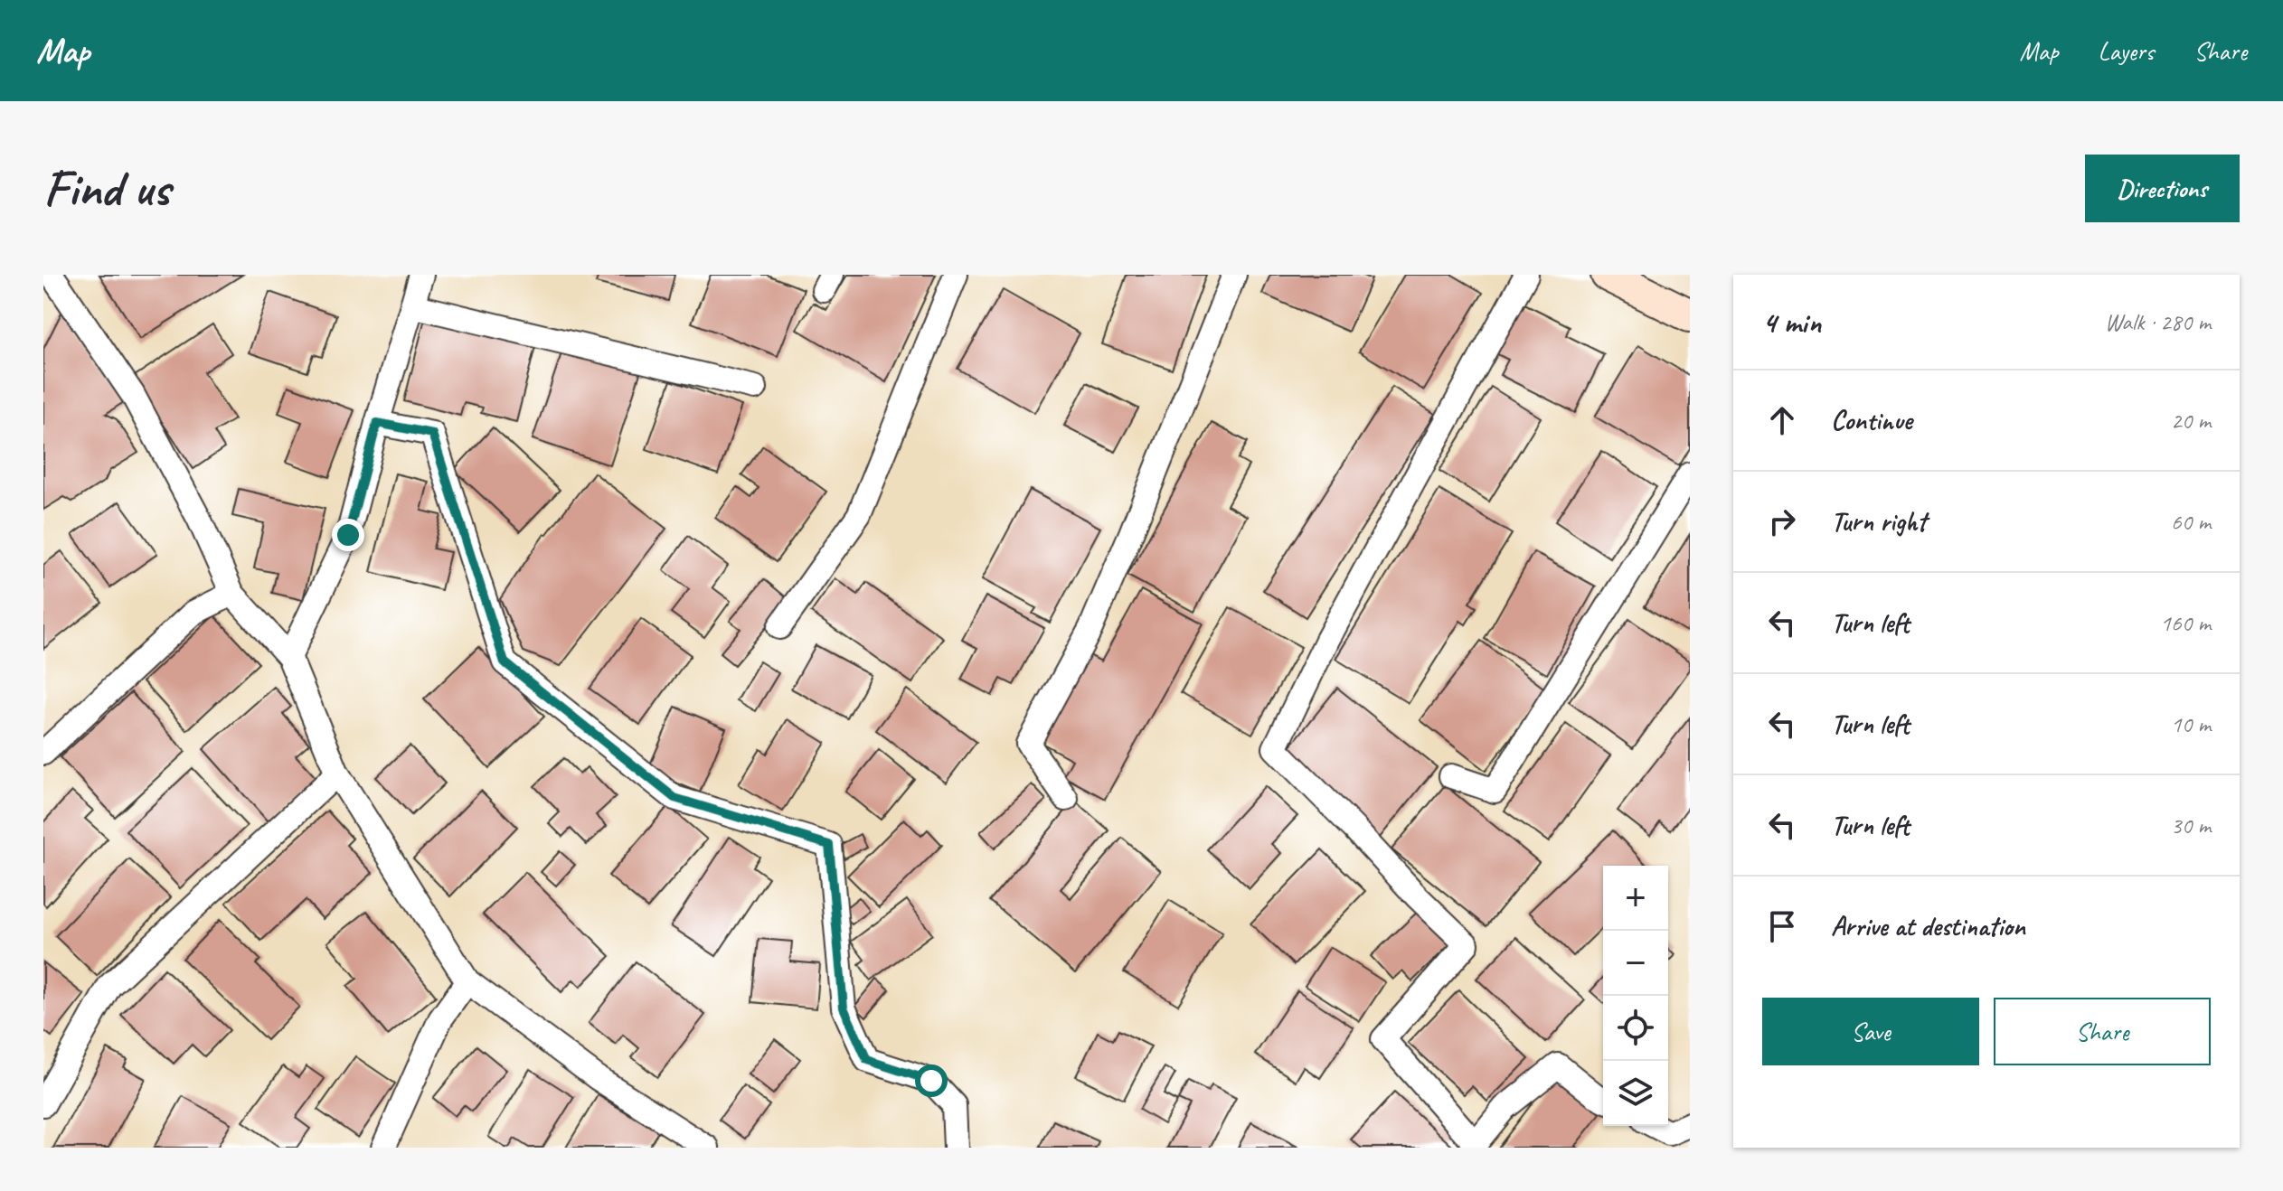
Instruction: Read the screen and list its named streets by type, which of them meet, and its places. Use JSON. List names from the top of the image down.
{
  "page": {
    "header": "Map",
    "nav": ["Map", "Layers", "Share"],
    "buttons": [
      "Directions",
      ["Save", "Share"]
    ],
    "title": "Find us",
    "heading": ["4 min", "Walk · 280 m"],
    "list": [
      ["Continue", "20 m"],
      ["Turn right", "60 m"],
      ["Turn left", "160 m"],
      ["Turn left", "10 m"],
      ["Turn left", "30 m"],
      "Arrive at destination"
    ],
    "map_buttons": ["+", "−"]
  }
}
